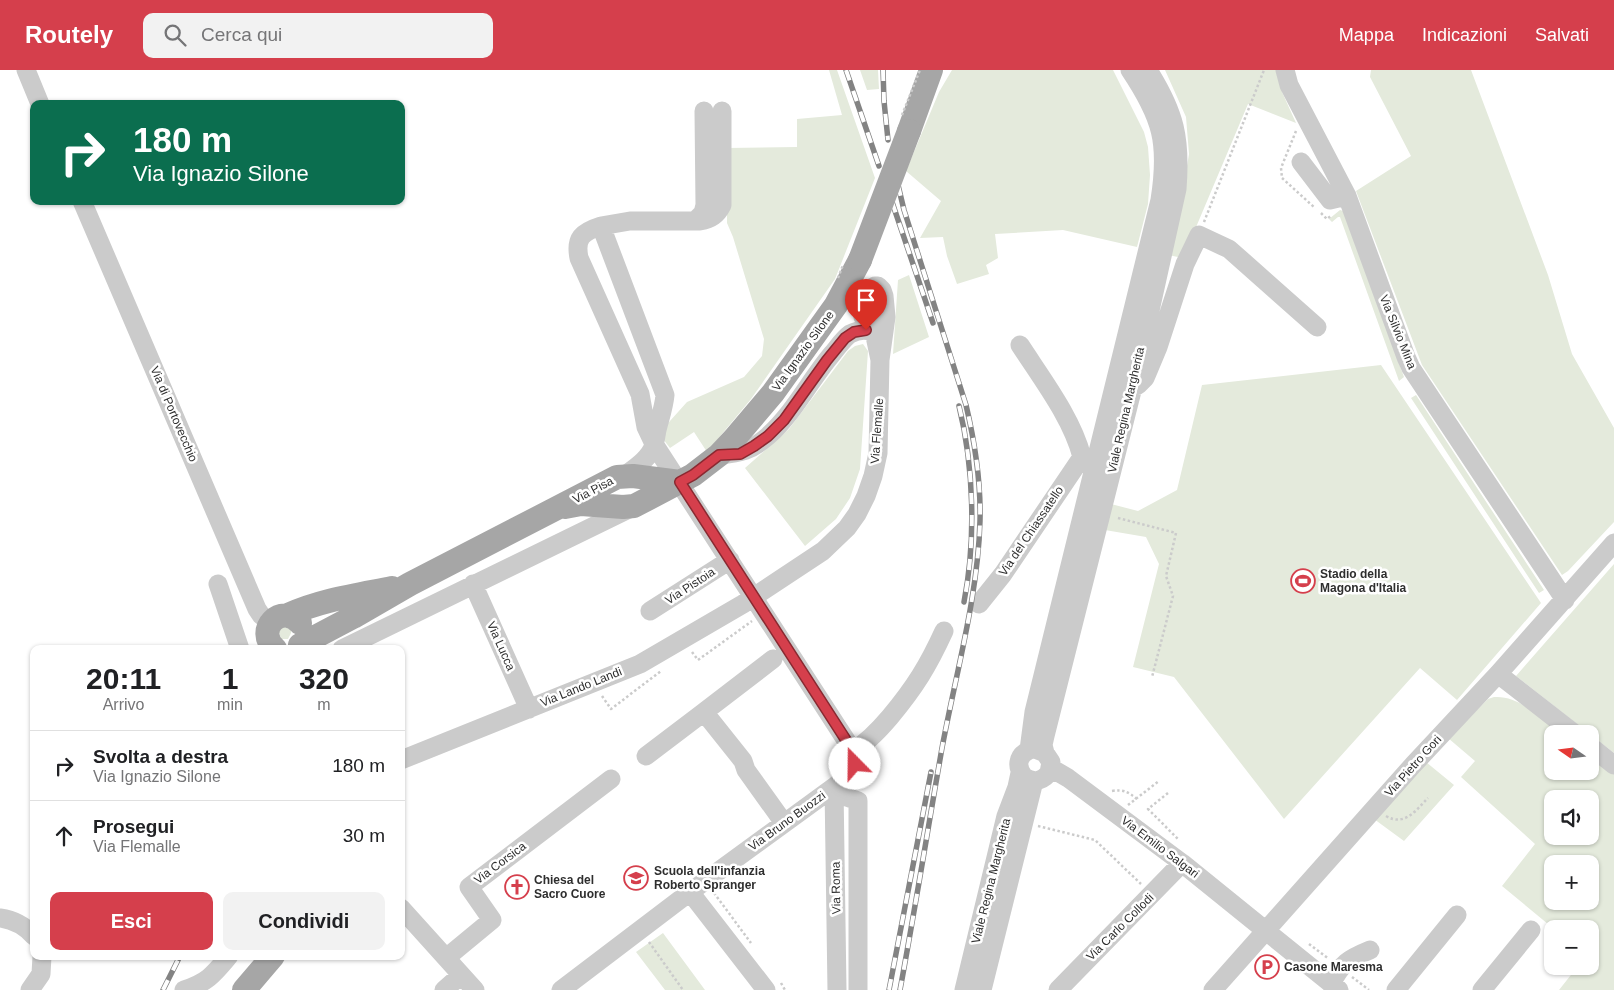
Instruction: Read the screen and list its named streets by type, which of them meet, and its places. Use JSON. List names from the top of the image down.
{
  "streets": {
    "main road": ["Via Ignazio Silone", "Via di Portovecchio", "Via Pisa"],
    "street": [
      "Via Silvio Mina",
      "Viale Regina Margherita",
      "Via Flemalle",
      "Via del Chiassatello",
      "Via Pistoia",
      "Via Lucca",
      "Via Lando Landi",
      "Via Pietro Gori",
      "Via Bruno Buozzi",
      "Via Emilio Salgari",
      "Via Corsica",
      "Via Roma",
      "Via Carlo Collodi"
    ]
  },
  "crossings": [
    ["Via Silvio Mina", "Via Pietro Gori"],
    ["Via Ignazio Silone", "Via Pisa"],
    ["Viale Regina Margherita", "Via del Chiassatello"],
    ["Viale Regina Margherita", "Via Emilio Salgari"],
    ["Via di Portovecchio", "Via Pisa"],
    ["Via Flemalle", "Via Lando Landi"],
    ["Via Lucca", "Via Lando Landi"],
    ["Via Pietro Gori", "Via Emilio Salgari"],
    ["Via Bruno Buozzi", "Via Roma"],
    ["Via Emilio Salgari", "Via Carlo Collodi"]
  ],
  "places": {
    "sports": ["Stadio della Magona d'Italia"],
    "school or university": ["Scuola dell'infanzia Roberto Spranger"],
    "church": ["Chiesa del Sacro Cuore"],
    "parking": ["Casone Maresma"]
  },
  "north": "left",
  "page": {
    "header": "Routely",
    "search": "Cerca qui",
    "nav": ["Mappa", "Indicazioni", "Salvati"],
    "turn": ["180 m", "Via Ignazio Silone"],
    "eta": [
      "20:11",
      "Arrivo",
      "1",
      "min",
      "320",
      "m"
    ],
    "map_buttons": ["+", "−"],
    "list": [
      {
        "name": "Svolta a destra",
        "note": "Via Ignazio Silone",
        "value": "180 m"
      },
      {
        "name": "Prosegui",
        "note": "Via Flemalle",
        "value": "30 m"
      }
    ],
    "buttons": ["Esci", "Condividi"]
  }
}
